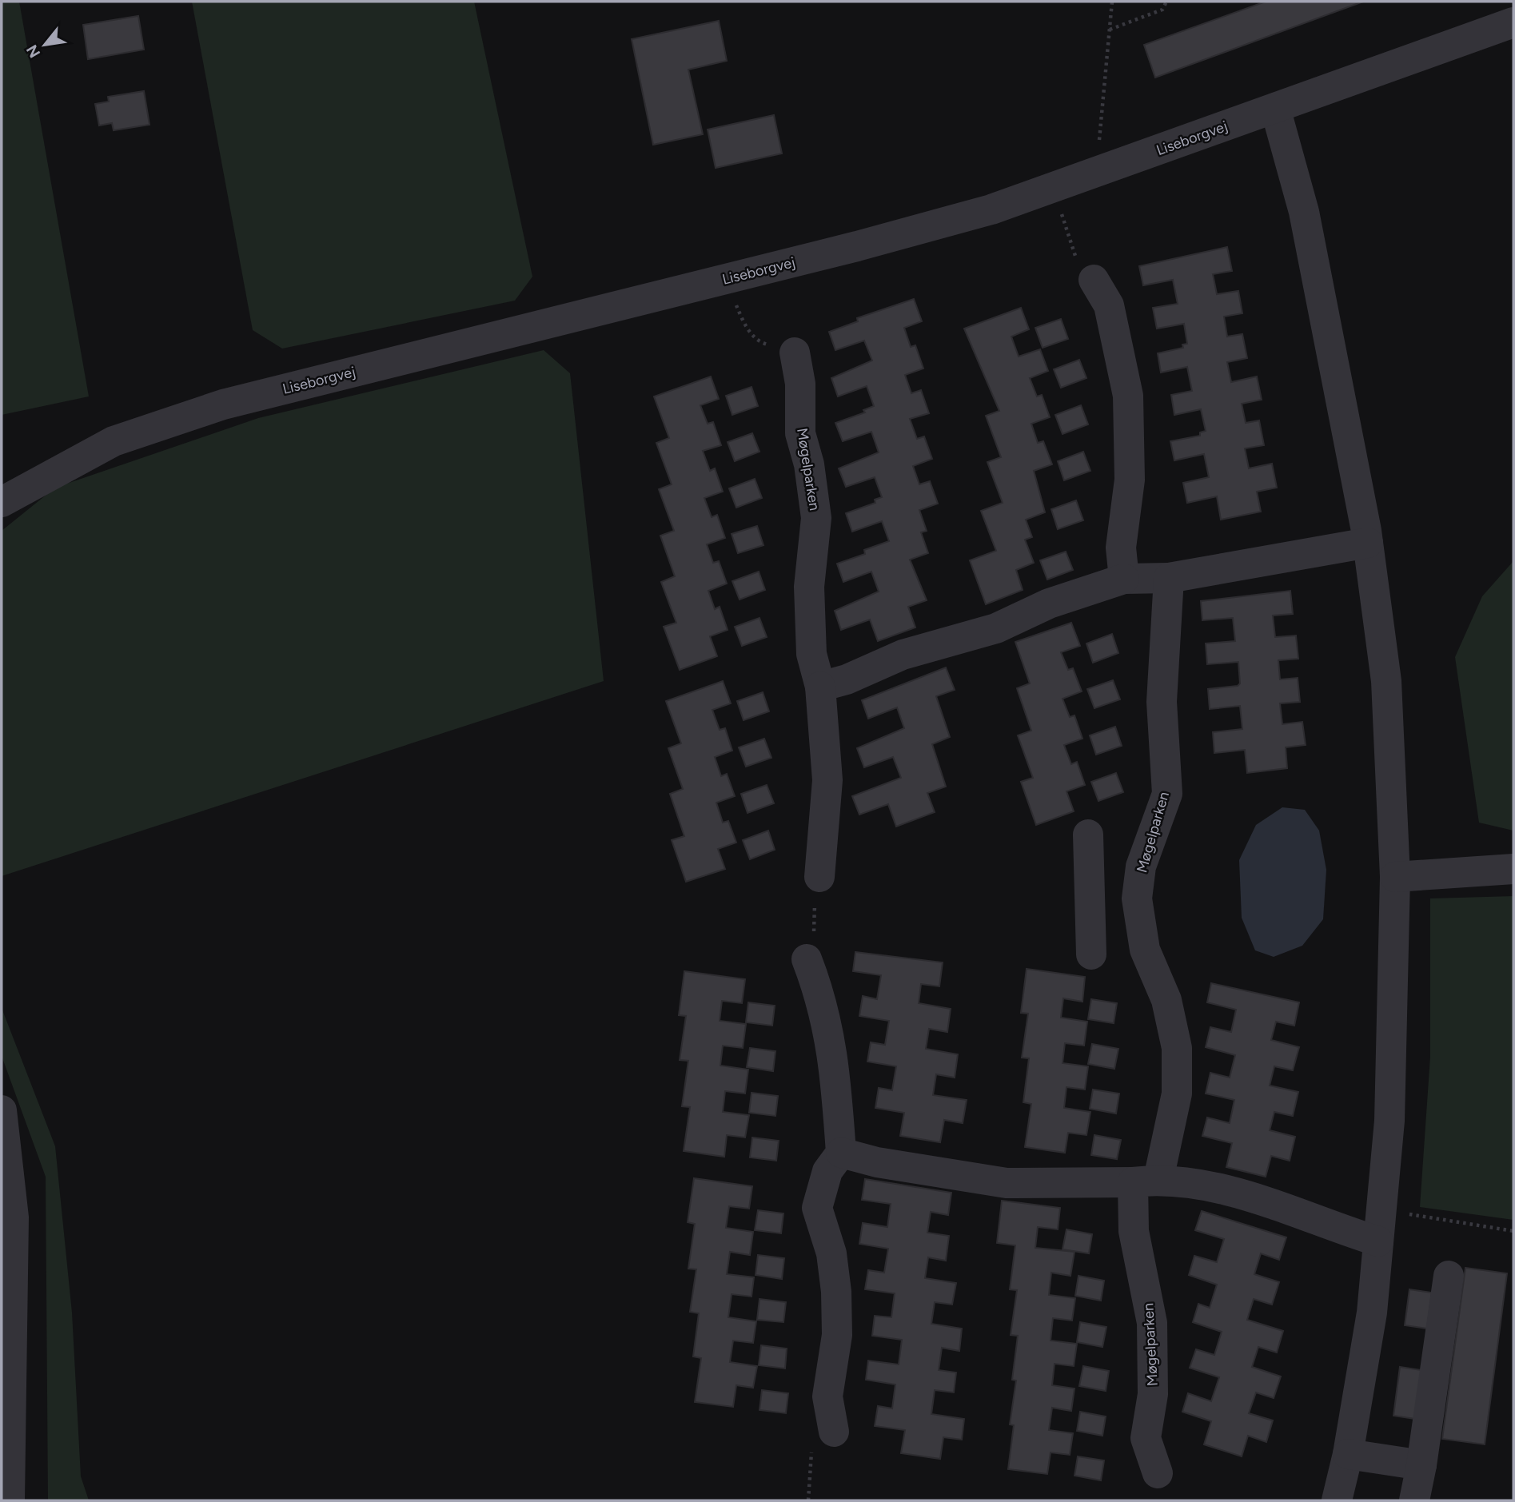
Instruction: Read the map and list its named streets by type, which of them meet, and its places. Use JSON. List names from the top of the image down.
{
  "streets": {
    "street": ["Liseborgvej", "Møgelparken"]
  },
  "north": "bottom left"
}
